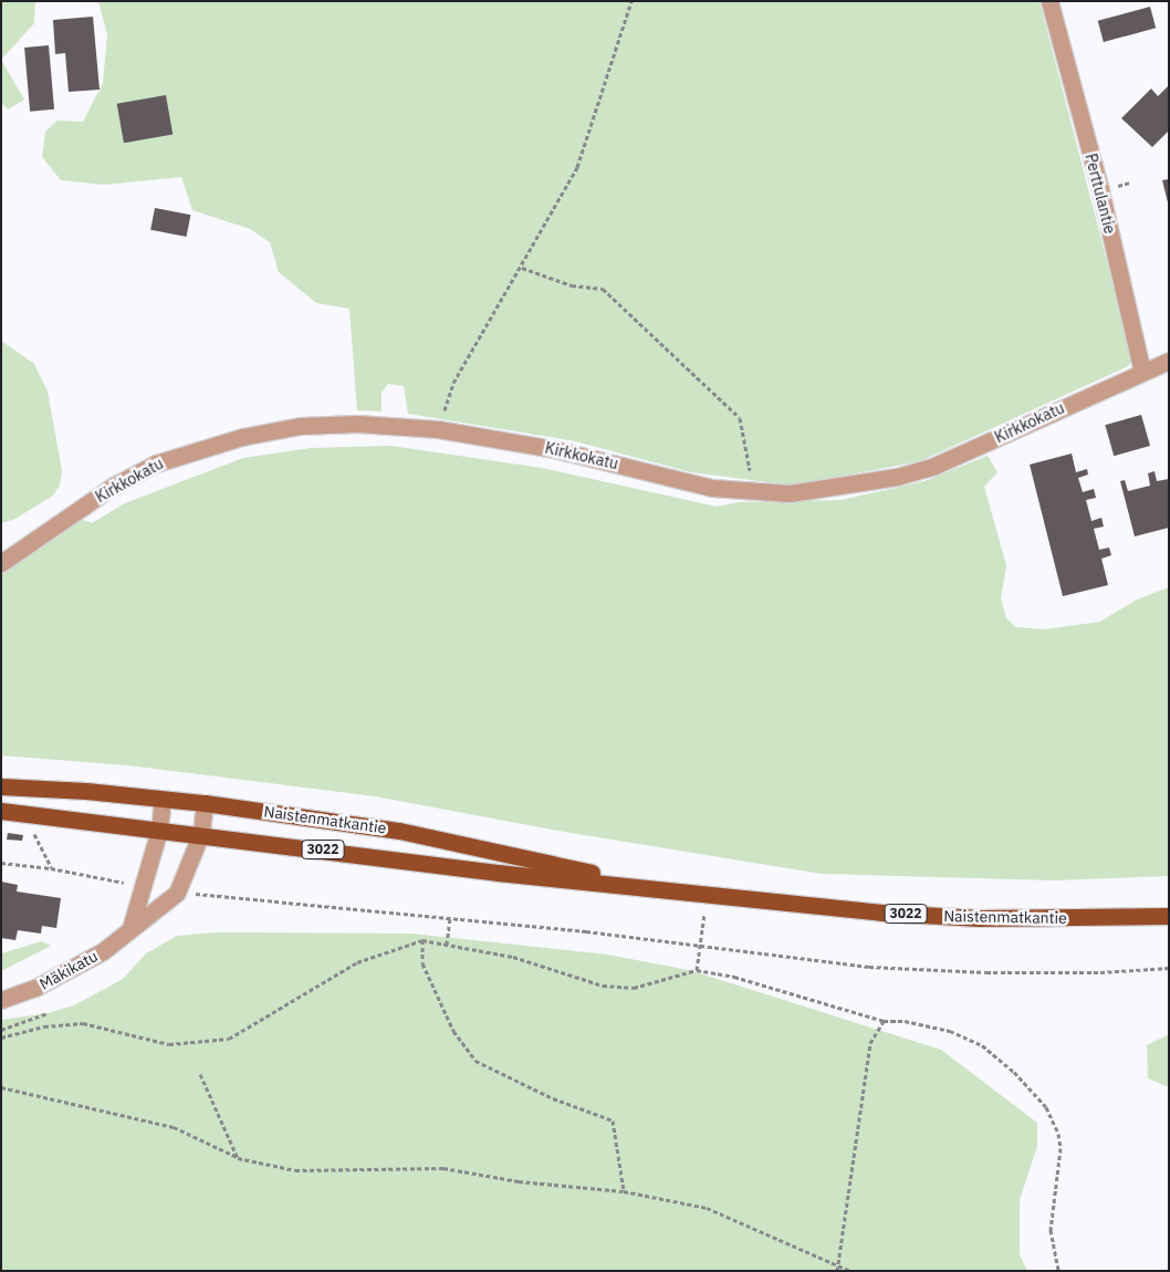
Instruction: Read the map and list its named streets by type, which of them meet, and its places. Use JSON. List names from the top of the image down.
{
  "streets": {
    "main road": ["Naistenmatkantie", "3022"],
    "street": ["Perttulantie", "Kirkkokatu", "Mäkikatu"]
  },
  "crossings": [
    ["Perttulantie", "Kirkkokatu"]
  ]
}
